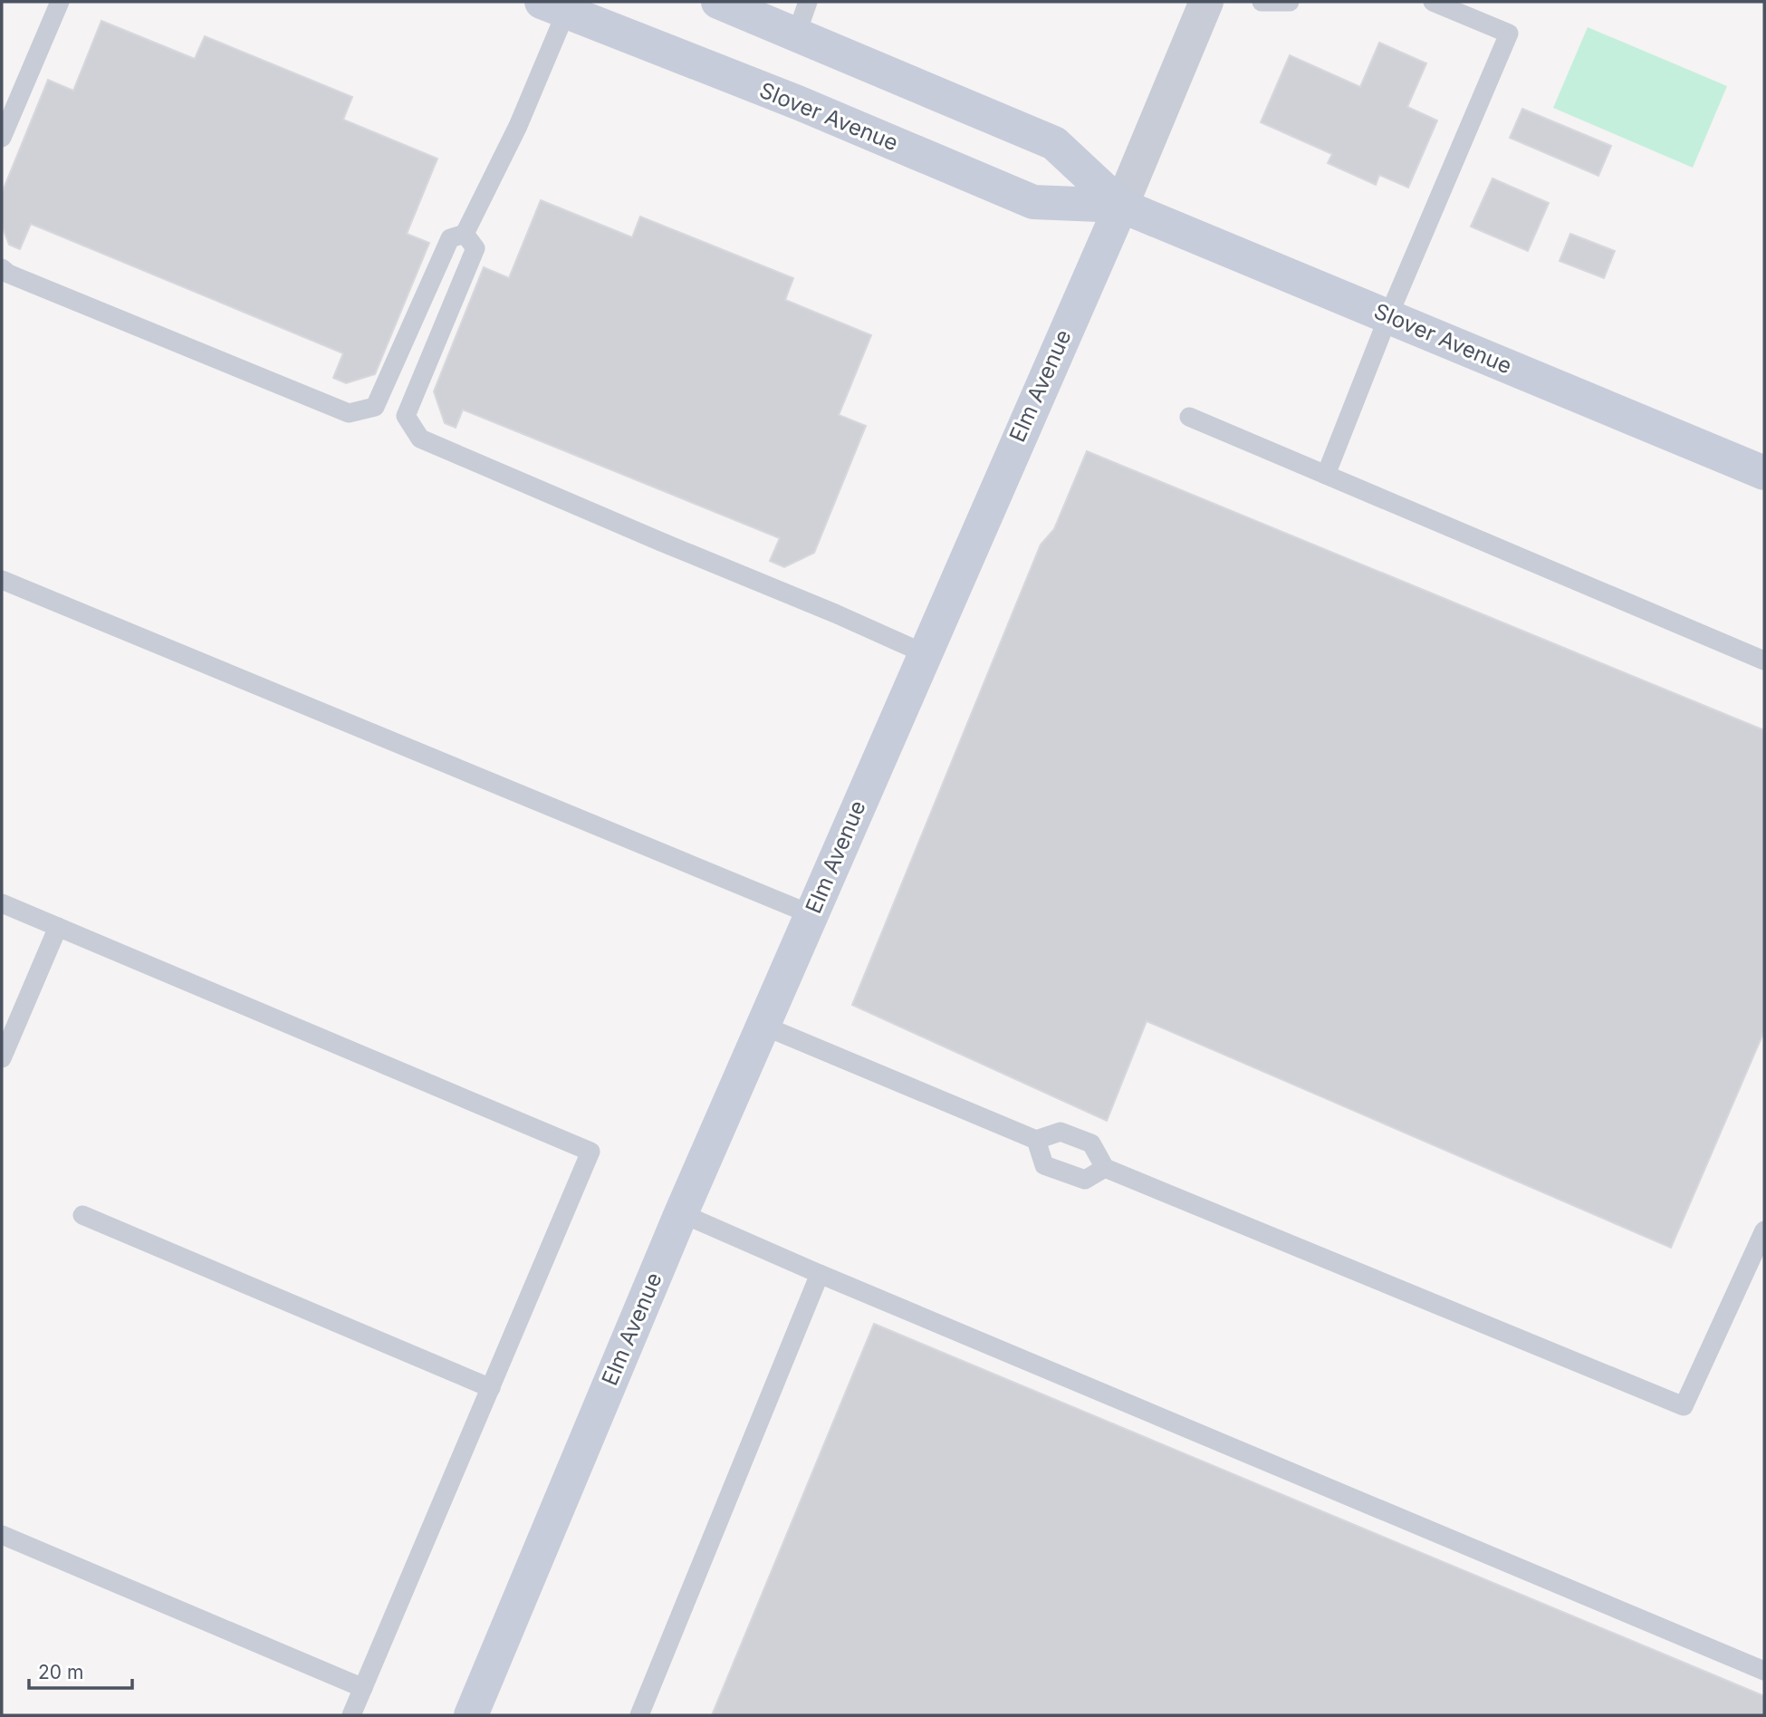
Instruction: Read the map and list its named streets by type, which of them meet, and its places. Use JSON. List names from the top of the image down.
{
  "streets": {
    "main road": ["Slover Avenue", "Elm Avenue"]
  },
  "crossings": [
    ["Slover Avenue", "Elm Avenue"]
  ],
  "scale_bar": "20 m"
}
